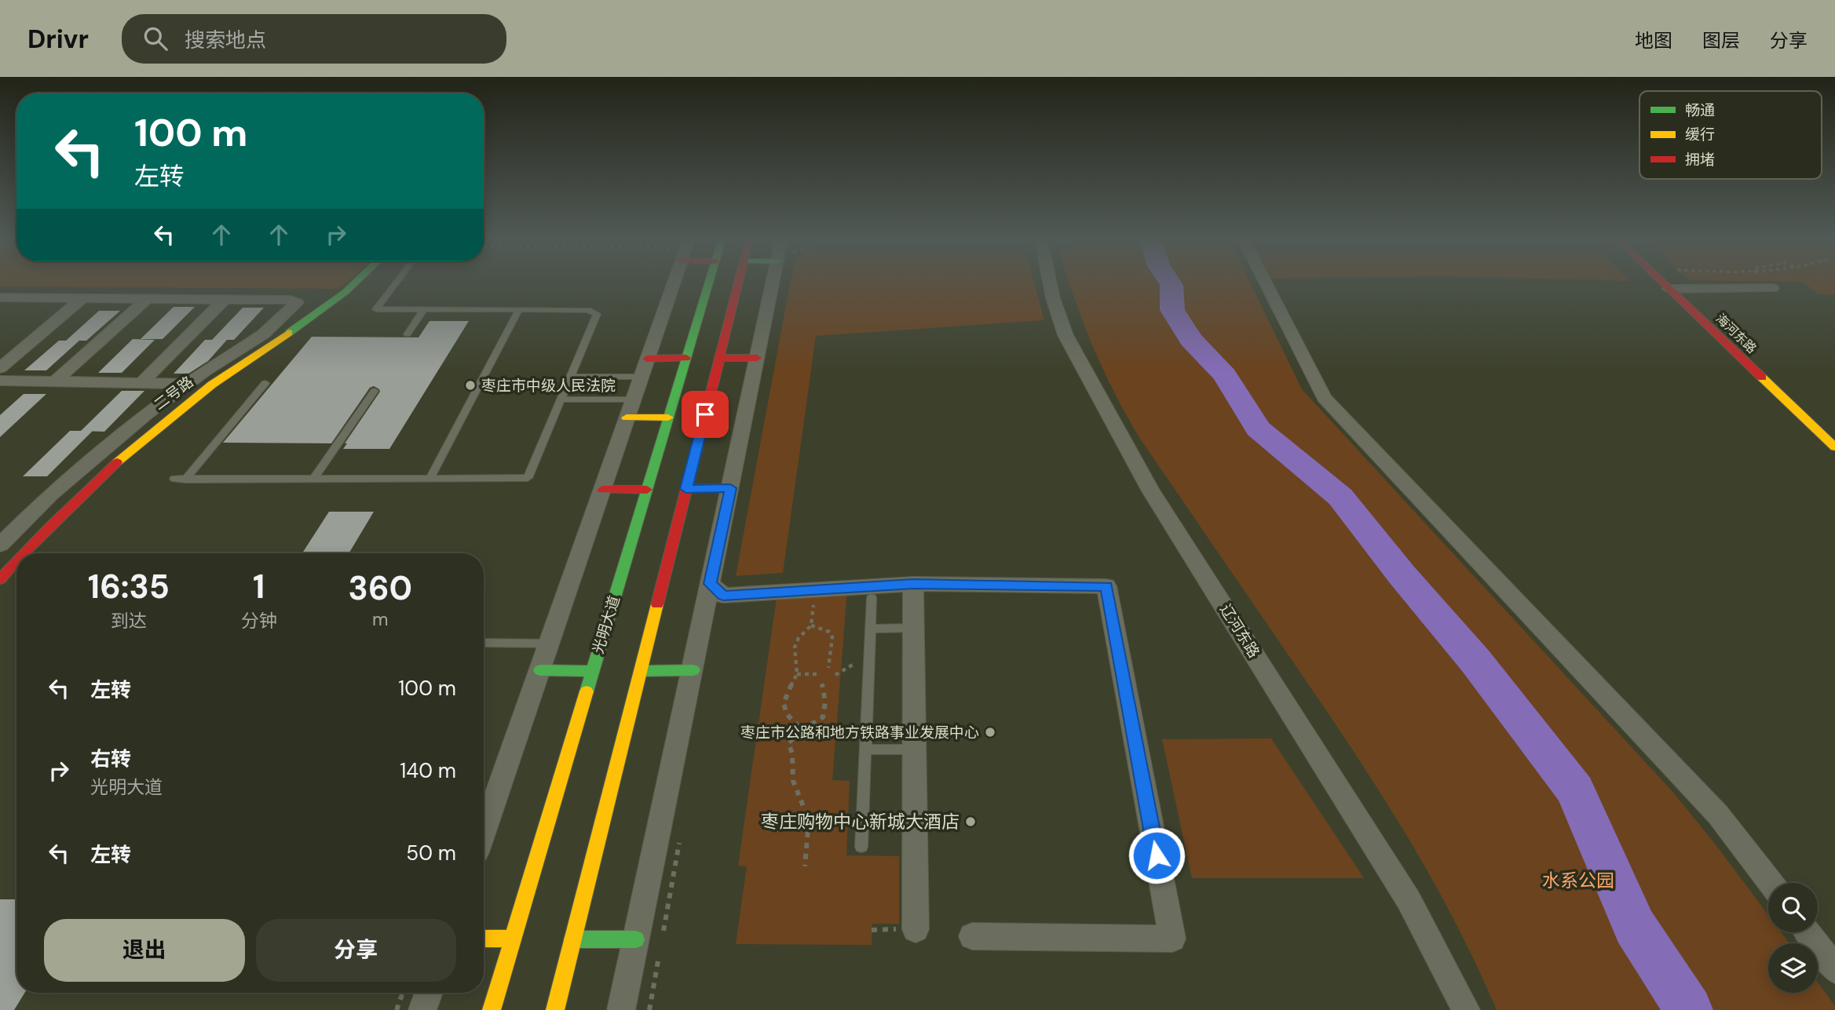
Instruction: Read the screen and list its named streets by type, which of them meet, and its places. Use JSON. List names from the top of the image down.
{
  "streets": {
    "main road": ["海河东路", "二号路", "光明大道"],
    "street": ["辽河东路"]
  },
  "parks": ["水系公园"],
  "places": ["枣庄市中级人民法院", "枣庄市公路和地方铁路事业发展中心", "枣庄购物中心新城大酒店"],
  "legend": ["畅通", "缓行", "拥堵"],
  "page": {
    "header": "Drivr",
    "search": "搜索地点",
    "nav": ["地图", "图层", "分享"],
    "turn": ["100 m", "左转"],
    "eta": [
      "16:35",
      "到达",
      "1",
      "分钟",
      "360",
      "m"
    ],
    "list": [
      {
        "name": "左转",
        "value": "100 m"
      },
      {
        "name": "右转",
        "note": "光明大道",
        "value": "140 m"
      },
      {
        "name": "左转",
        "value": "50 m"
      }
    ],
    "buttons": ["退出", "分享"]
  }
}
